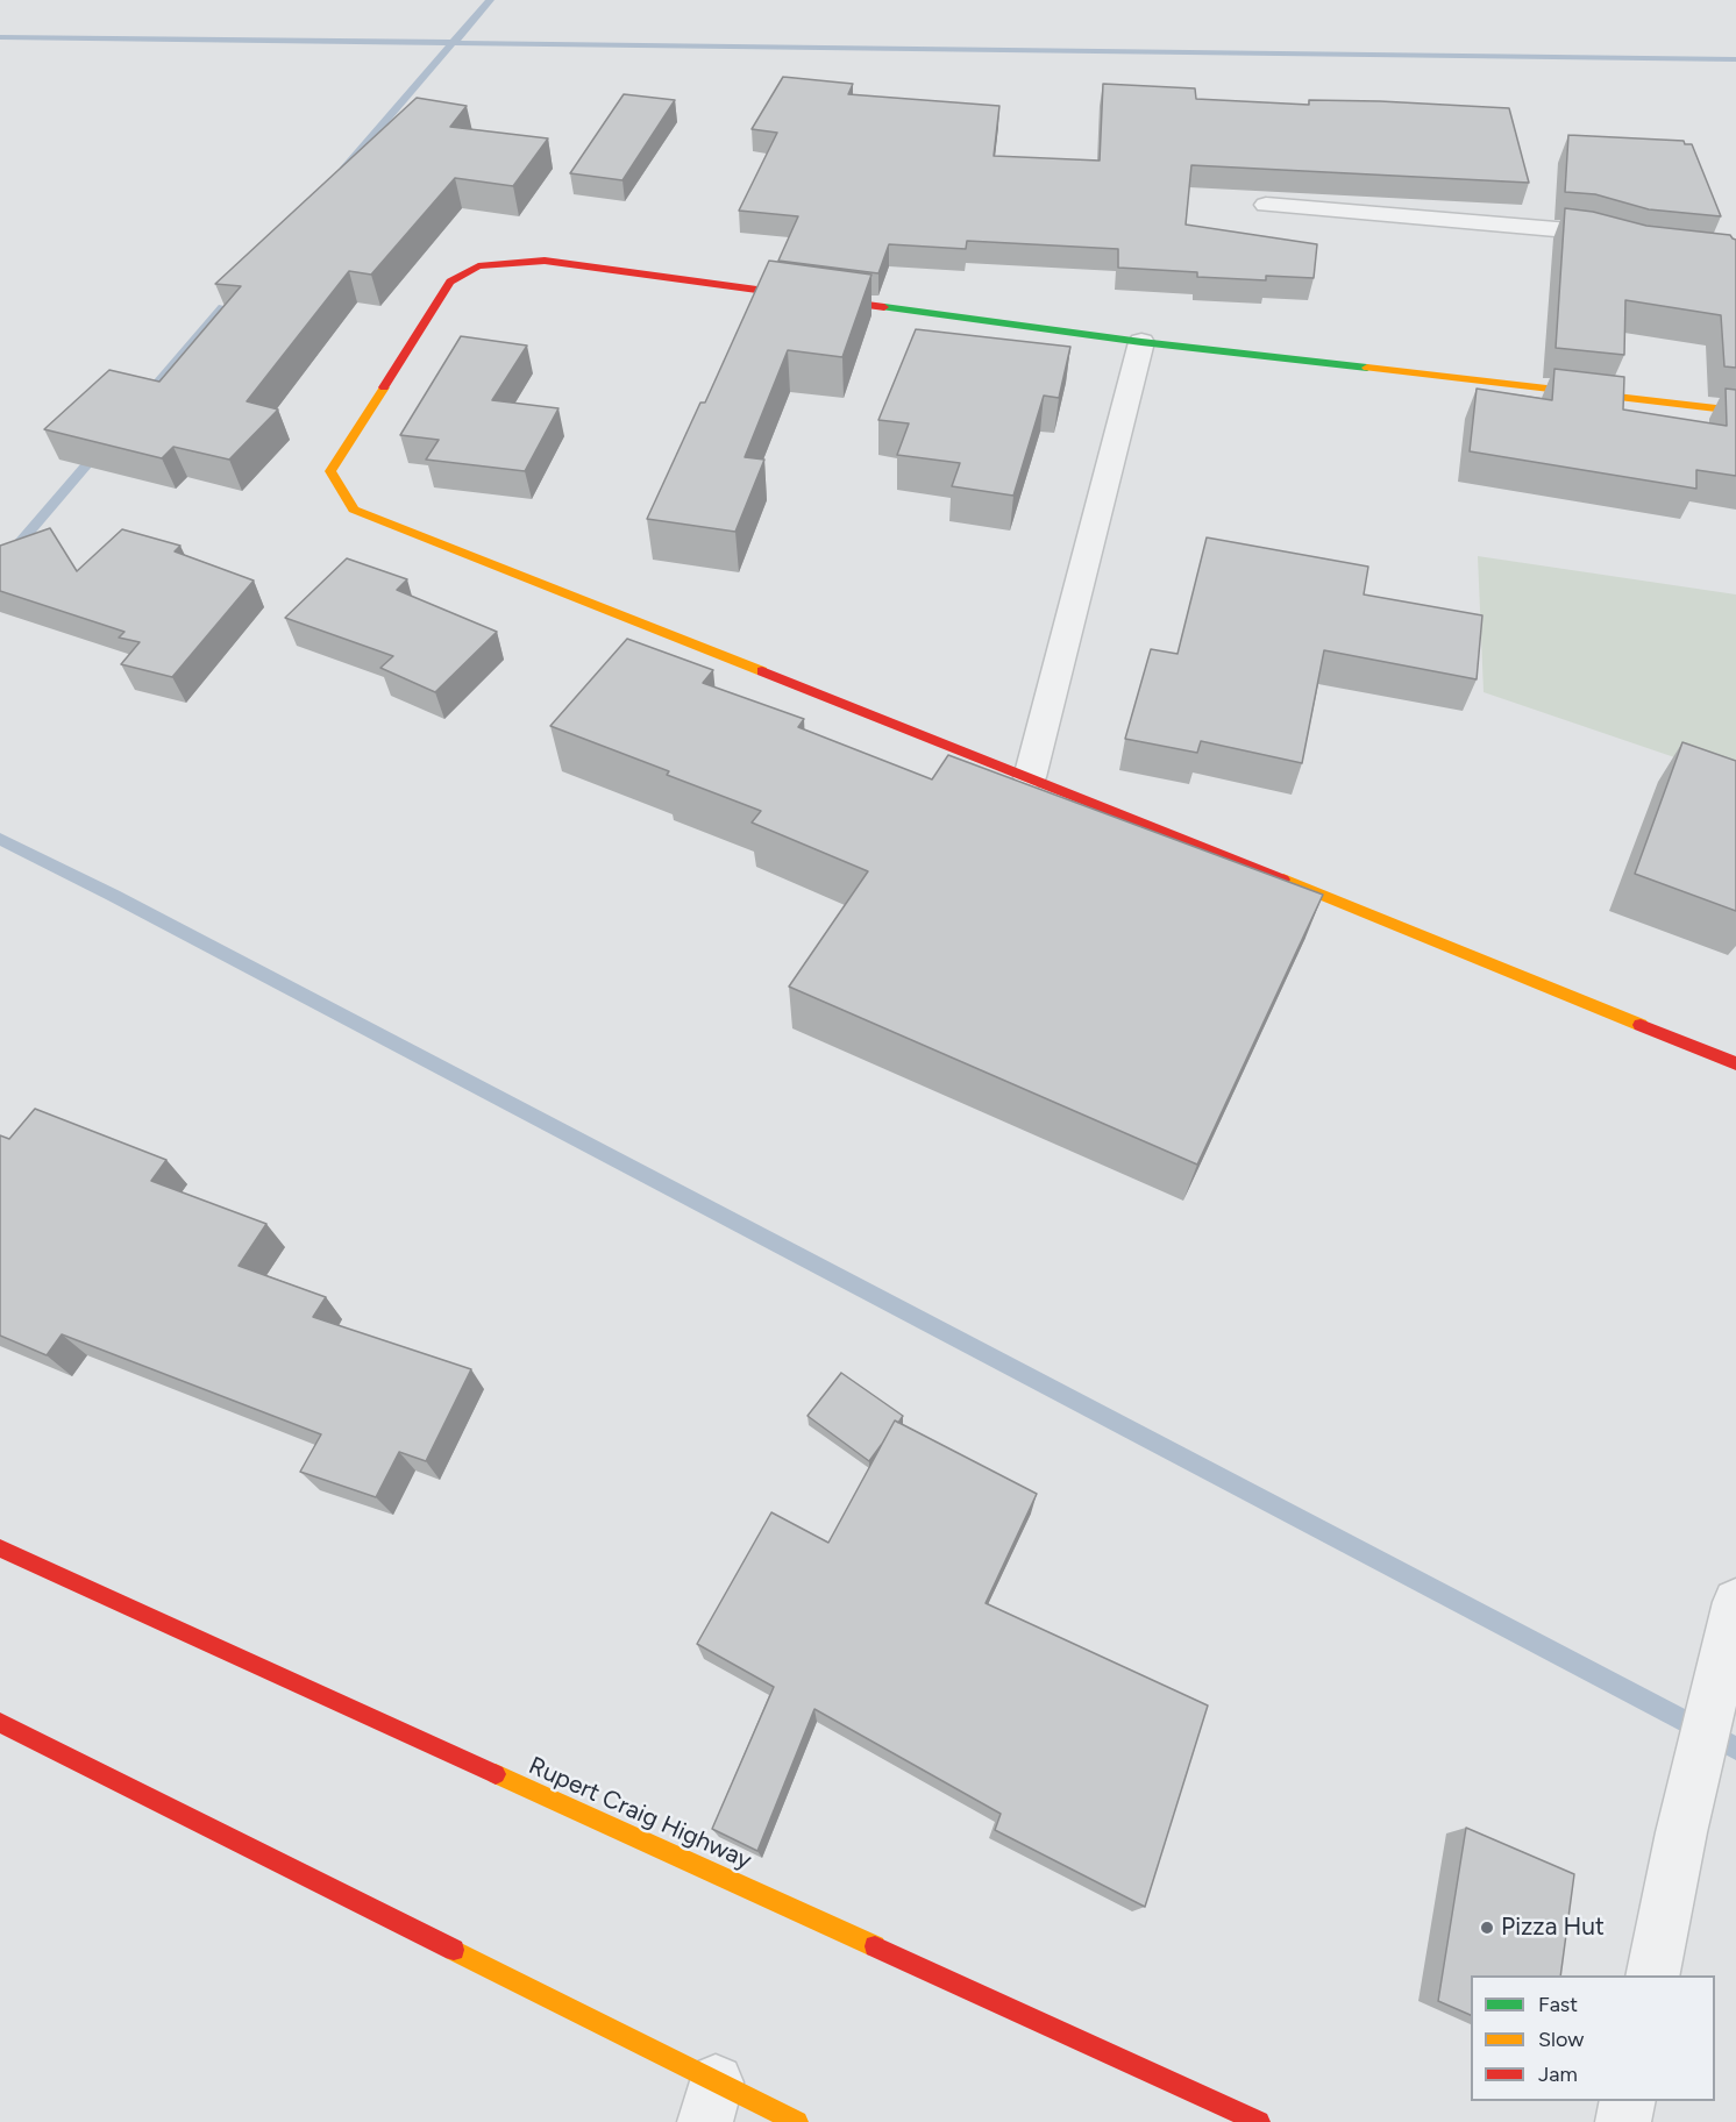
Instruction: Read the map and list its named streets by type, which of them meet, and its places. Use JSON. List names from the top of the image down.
{
  "streets": {
    "street": ["Rupert Craig Highway"]
  },
  "places": ["Pizza Hut"],
  "legend": ["Fast", "Slow", "Jam"]
}
